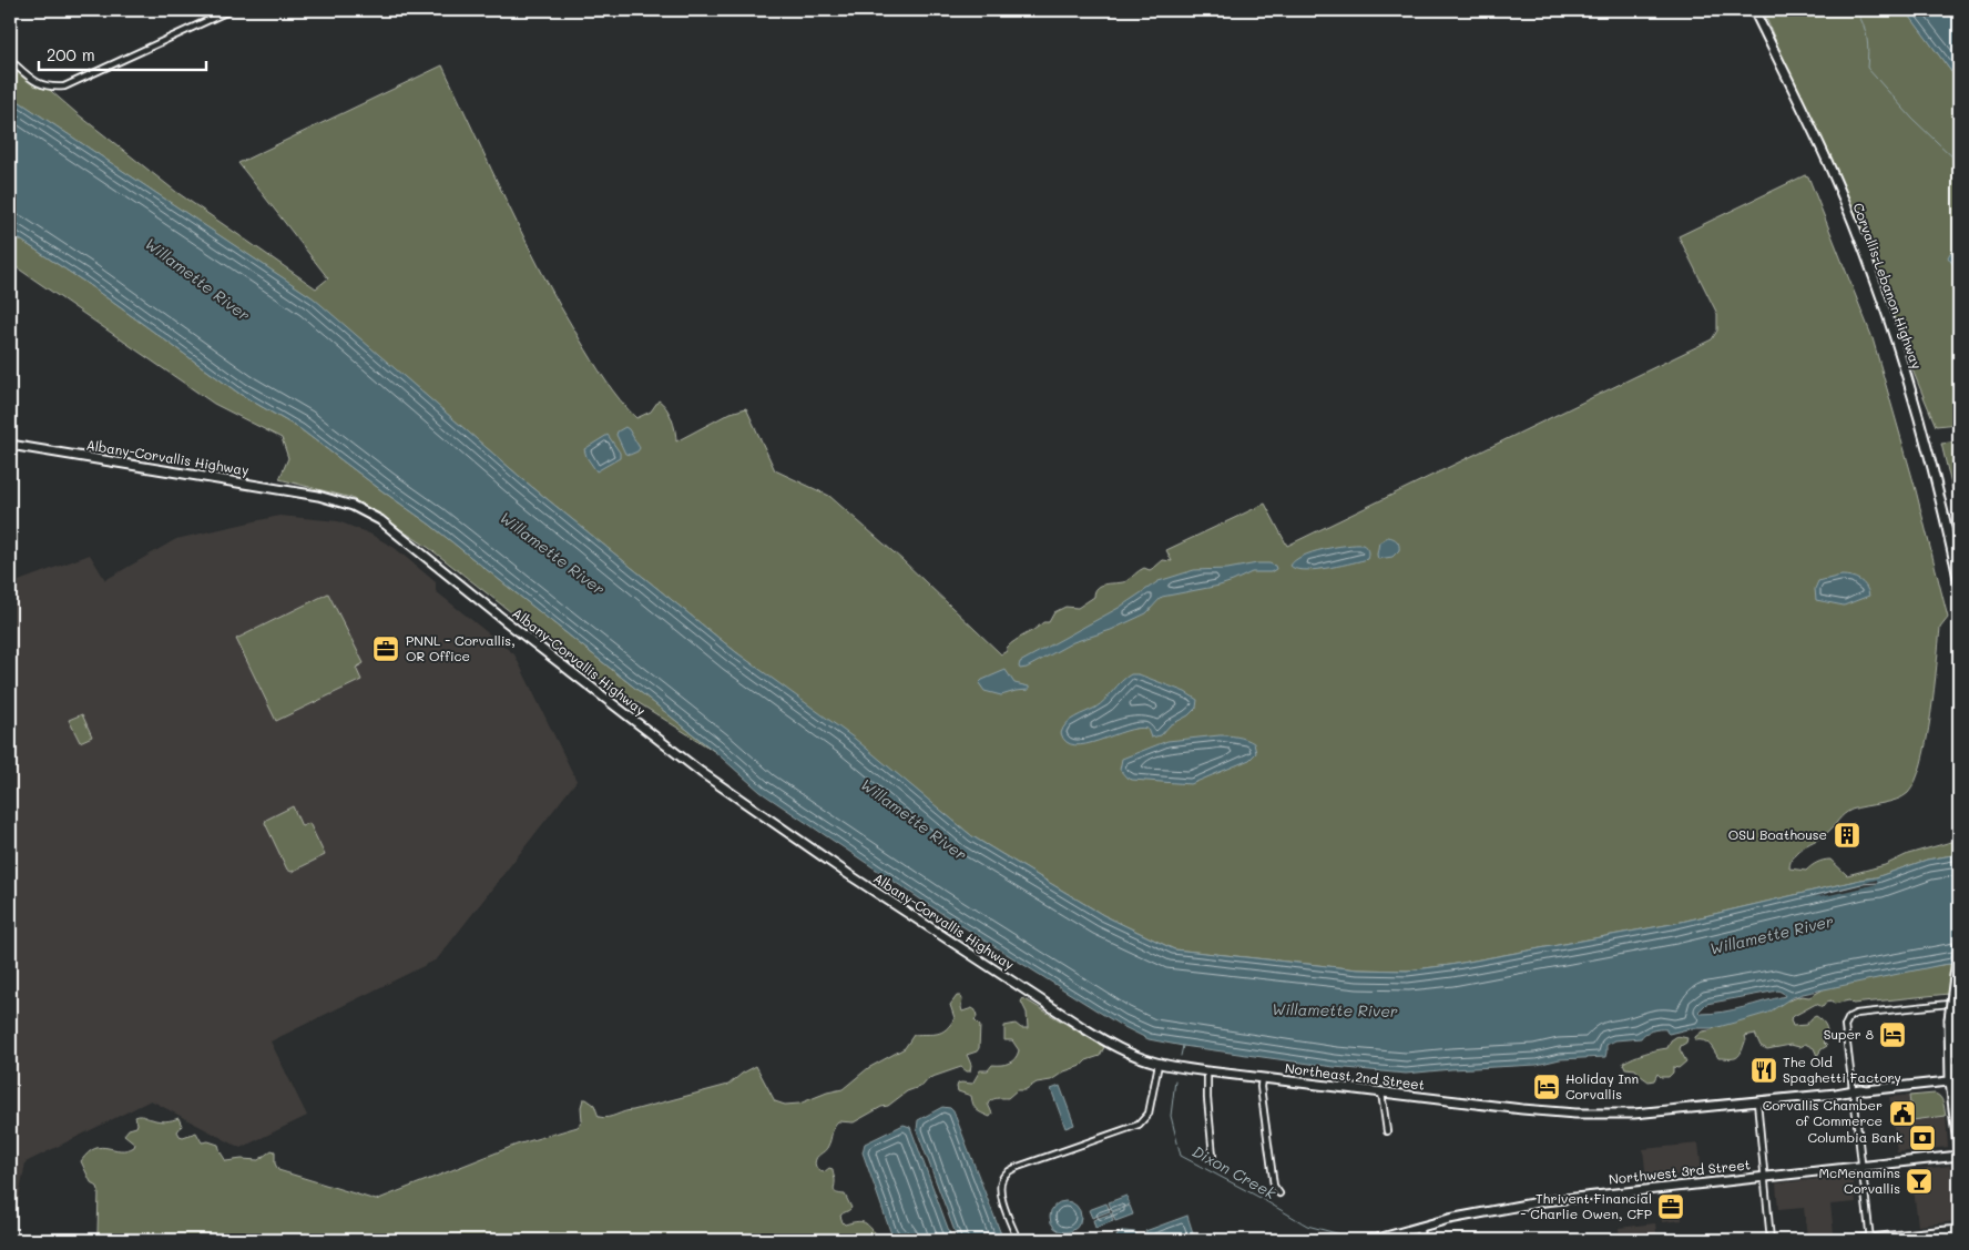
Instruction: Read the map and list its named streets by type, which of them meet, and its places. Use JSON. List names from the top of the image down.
{
  "streets": {
    "highway": [
      "Corvallis-Lebanon Highway",
      "Albany-Corvallis Highway",
      "Northeast 2nd Street",
      "Northwest 3rd Street"
    ]
  },
  "crossings": [
    ["Albany-Corvallis Highway", "Northeast 2nd Street"]
  ],
  "water": ["Willamette River", "Dixon Creek"],
  "places": {
    "office": ["PNNL - Corvallis, OR Office", "Thrivent Financial - Charlie Owen, CFP"],
    "building": ["OSU Boathouse"],
    "hotel": ["Super 8", "Holiday Inn Corvallis"],
    "restaurant": ["The Old Spaghetti Factory"],
    "public building": ["Corvallis Chamber of Commerce"],
    "bank": ["Columbia Bank"],
    "bar": ["McMenamins Corvallis"]
  },
  "scale_bar": "200 m"
}
